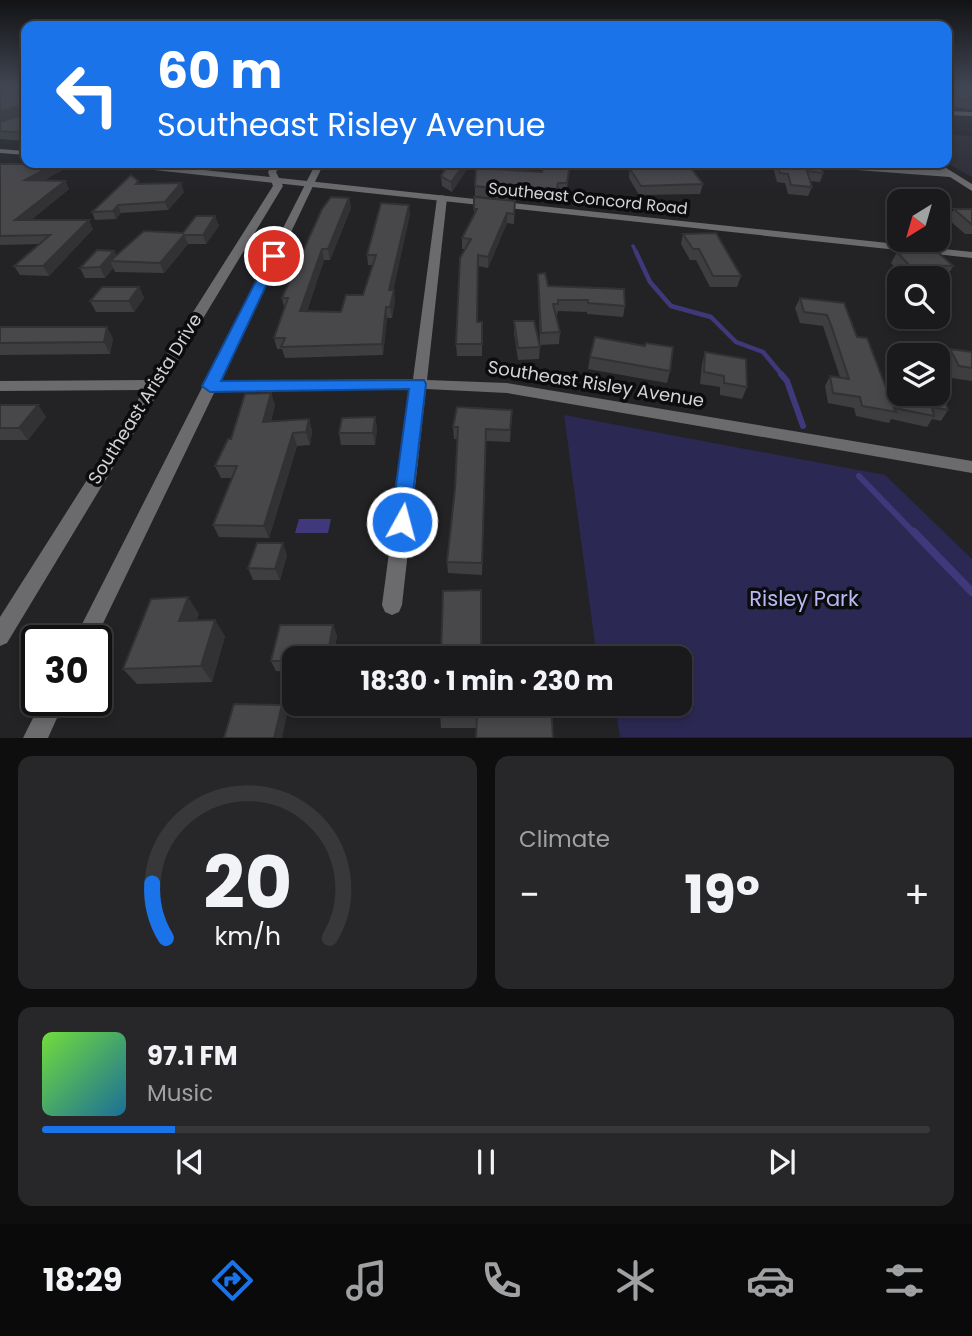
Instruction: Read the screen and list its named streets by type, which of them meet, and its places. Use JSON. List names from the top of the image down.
{
  "streets": {
    "street": ["Southeast Concord Road", "Southeast Risley Avenue", "Southeast Arista Drive"]
  },
  "crossings": [
    ["Southeast Concord Road", "Southeast Arista Drive"]
  ],
  "parks": ["Risley Park"],
  "north": "bottom left",
  "page": {
    "turn": ["60 m", "Southeast Risley Avenue"],
    "limit": "30",
    "trip": "18:30 · 1 min · 230 m",
    "tile": "Climate",
    "heat": ["−", "19°", "+"],
    "song": ["97.1 FM", "Music"],
    "tabs": "18:29",
    "gauge": ["20", "km/h"]
  }
}
